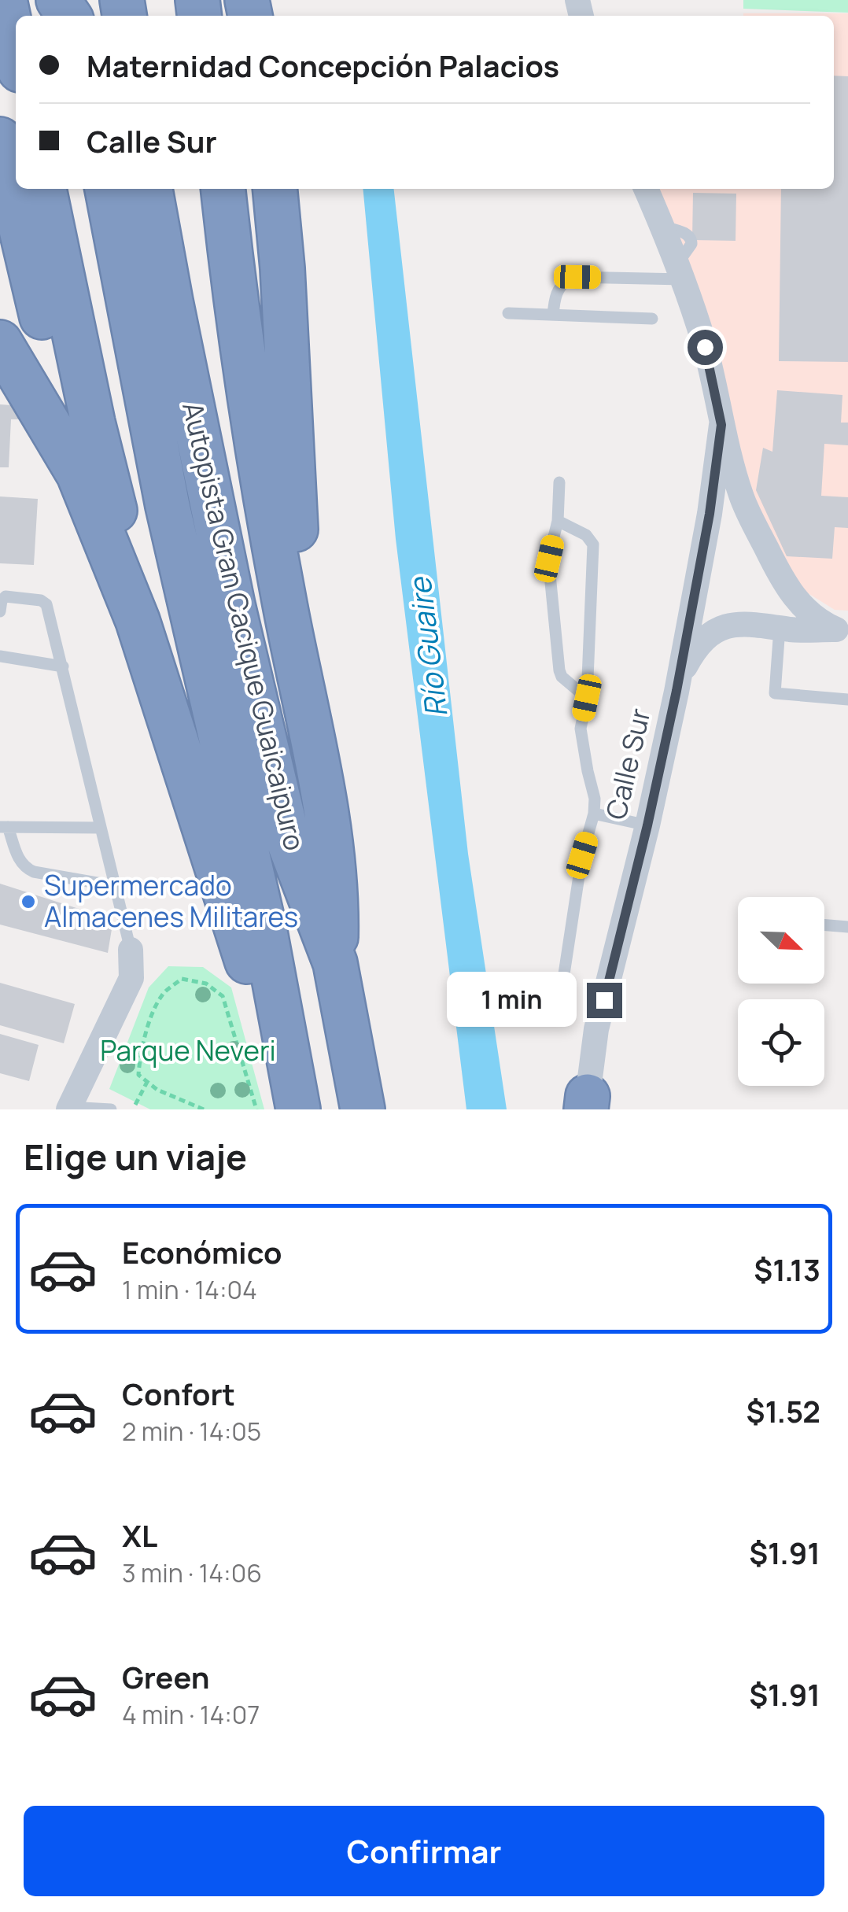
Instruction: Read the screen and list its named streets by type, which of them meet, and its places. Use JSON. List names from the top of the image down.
{
  "streets": {
    "highway": ["Autopista Gran Cacique Guaicaipuro"],
    "street": ["Calle Sur"]
  },
  "water": ["Río Guaire"],
  "parks": ["Parque Neveri"],
  "places": ["Supermercado Almacenes Militares"],
  "north": "bottom right",
  "page": {
    "banner": ["Maternidad Concepción Palacios", "Calle Sur"],
    "bubble": "1 min",
    "heading": "Elige un viaje",
    "list": [
      {
        "name": "Económico",
        "note": "1 min · 14:04",
        "value": "$1.13"
      },
      {
        "name": "Confort",
        "note": "2 min · 14:05",
        "value": "$1.52"
      },
      {
        "name": "XL",
        "note": "3 min · 14:06",
        "value": "$1.91"
      },
      {
        "name": "Green",
        "note": "4 min · 14:07",
        "value": "$1.91"
      }
    ],
    "buttons": "Confirmar"
  }
}
